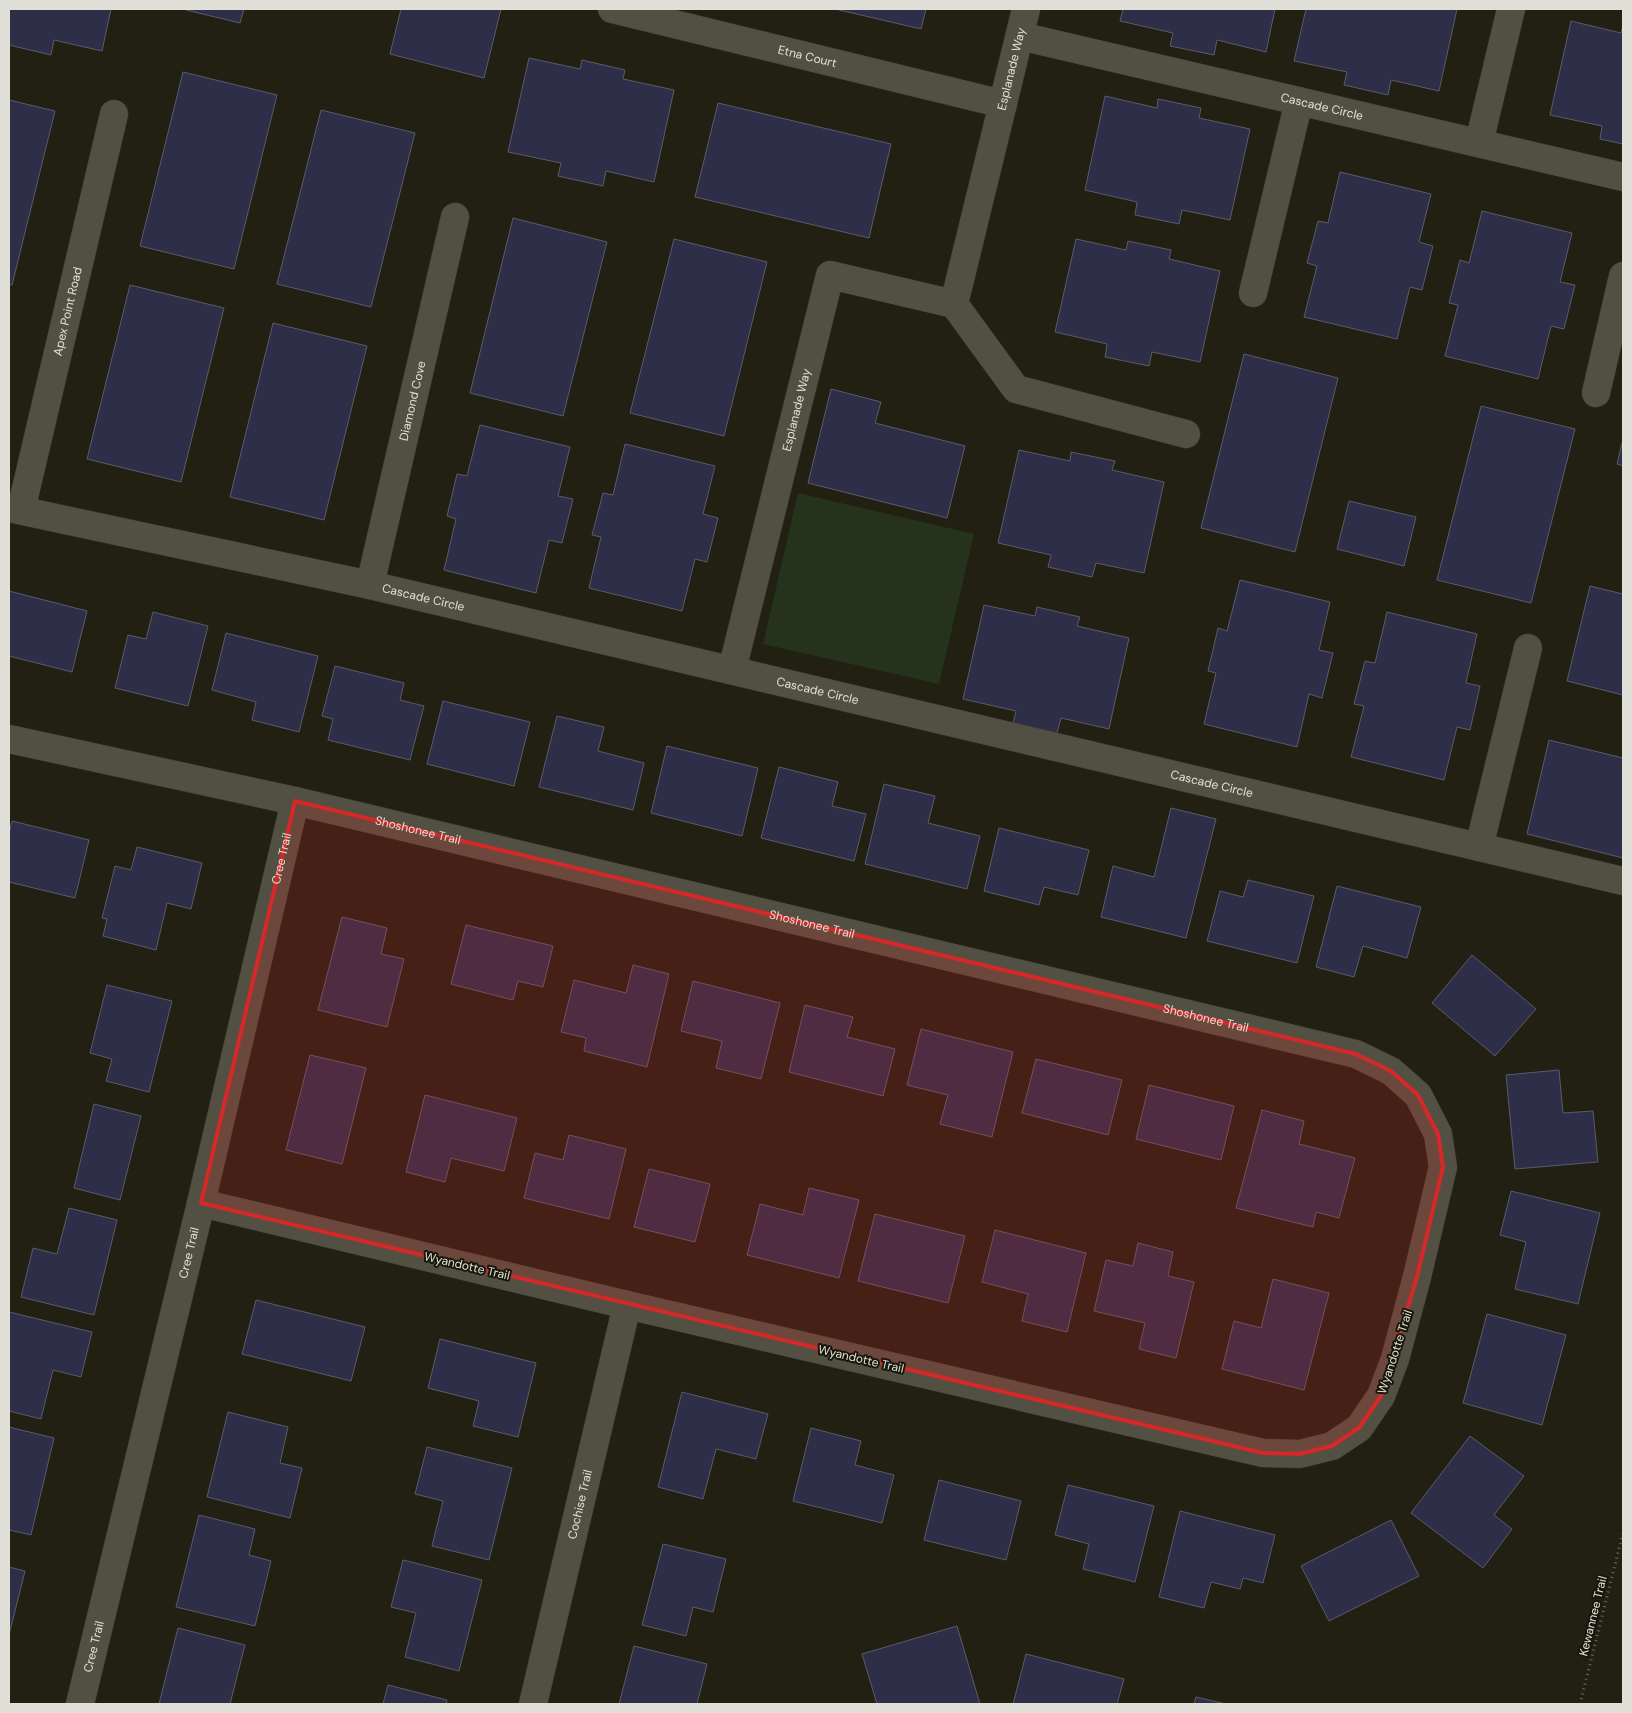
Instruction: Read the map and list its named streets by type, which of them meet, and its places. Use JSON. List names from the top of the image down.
{
  "streets": {
    "street": [
      "Etna Court",
      "Esplanade Way",
      "Cascade Circle",
      "Apex Point Road",
      "Diamond Cove",
      "Shoshonee Trail",
      "Cree Trail",
      "Wyandotte Trail",
      "Cochise Trail"
    ],
    "path": ["Kewannee Trail"]
  },
  "crossings": [
    ["Etna Court", "Esplanade Way"],
    ["Esplanade Way", "Cascade Circle"],
    ["Cascade Circle", "Apex Point Road"],
    ["Cascade Circle", "Diamond Cove"],
    ["Shoshonee Trail", "Cree Trail"],
    ["Shoshonee Trail", "Wyandotte Trail"],
    ["Cree Trail", "Wyandotte Trail"],
    ["Wyandotte Trail", "Cochise Trail"]
  ]
}
